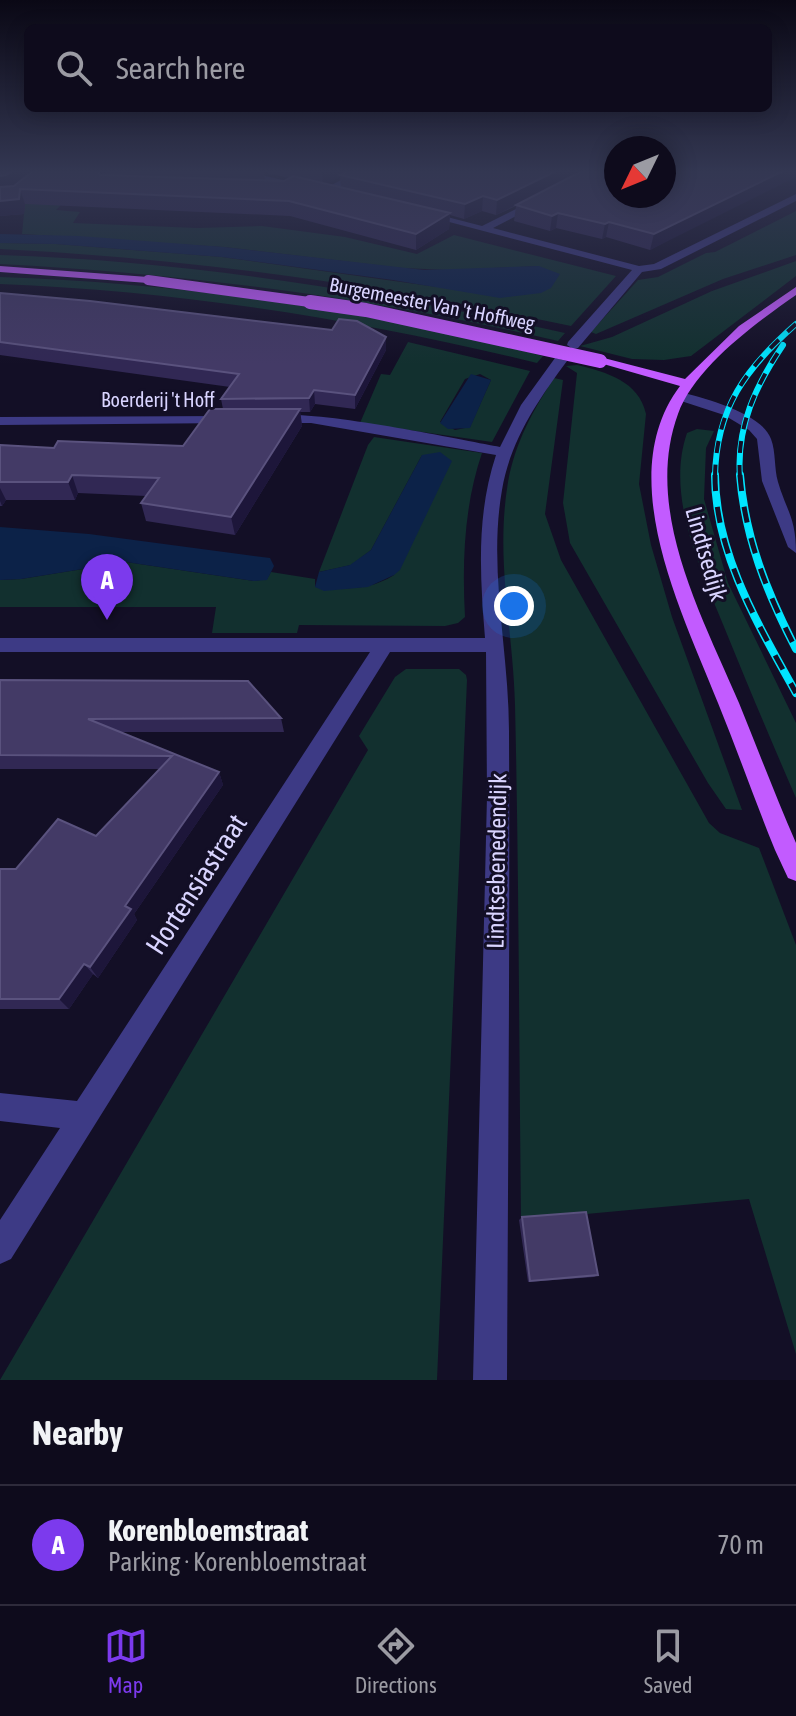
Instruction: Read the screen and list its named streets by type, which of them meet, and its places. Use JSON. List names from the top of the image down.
{
  "streets": {
    "main road": ["Burgemeester Van 't Hoffweg", "Lindtsedijk"],
    "street": ["Boerderij 't Hoff", "Lindtsebenedendijk", "Hortensiastraat"]
  },
  "crossings": [
    ["Burgemeester Van 't Hoffweg", "Lindtsedijk"],
    ["Boerderij 't Hoff", "Lindtsebenedendijk"]
  ],
  "north": "bottom left",
  "page": {
    "search": "Search here",
    "pins": "A",
    "heading": "Nearby",
    "list": [
      {
        "mark": "A",
        "name": "Korenbloemstraat",
        "note": "Parking · Korenbloemstraat",
        "value": "70 m"
      }
    ],
    "nav": ["Map", "Directions", "Saved"]
  }
}
